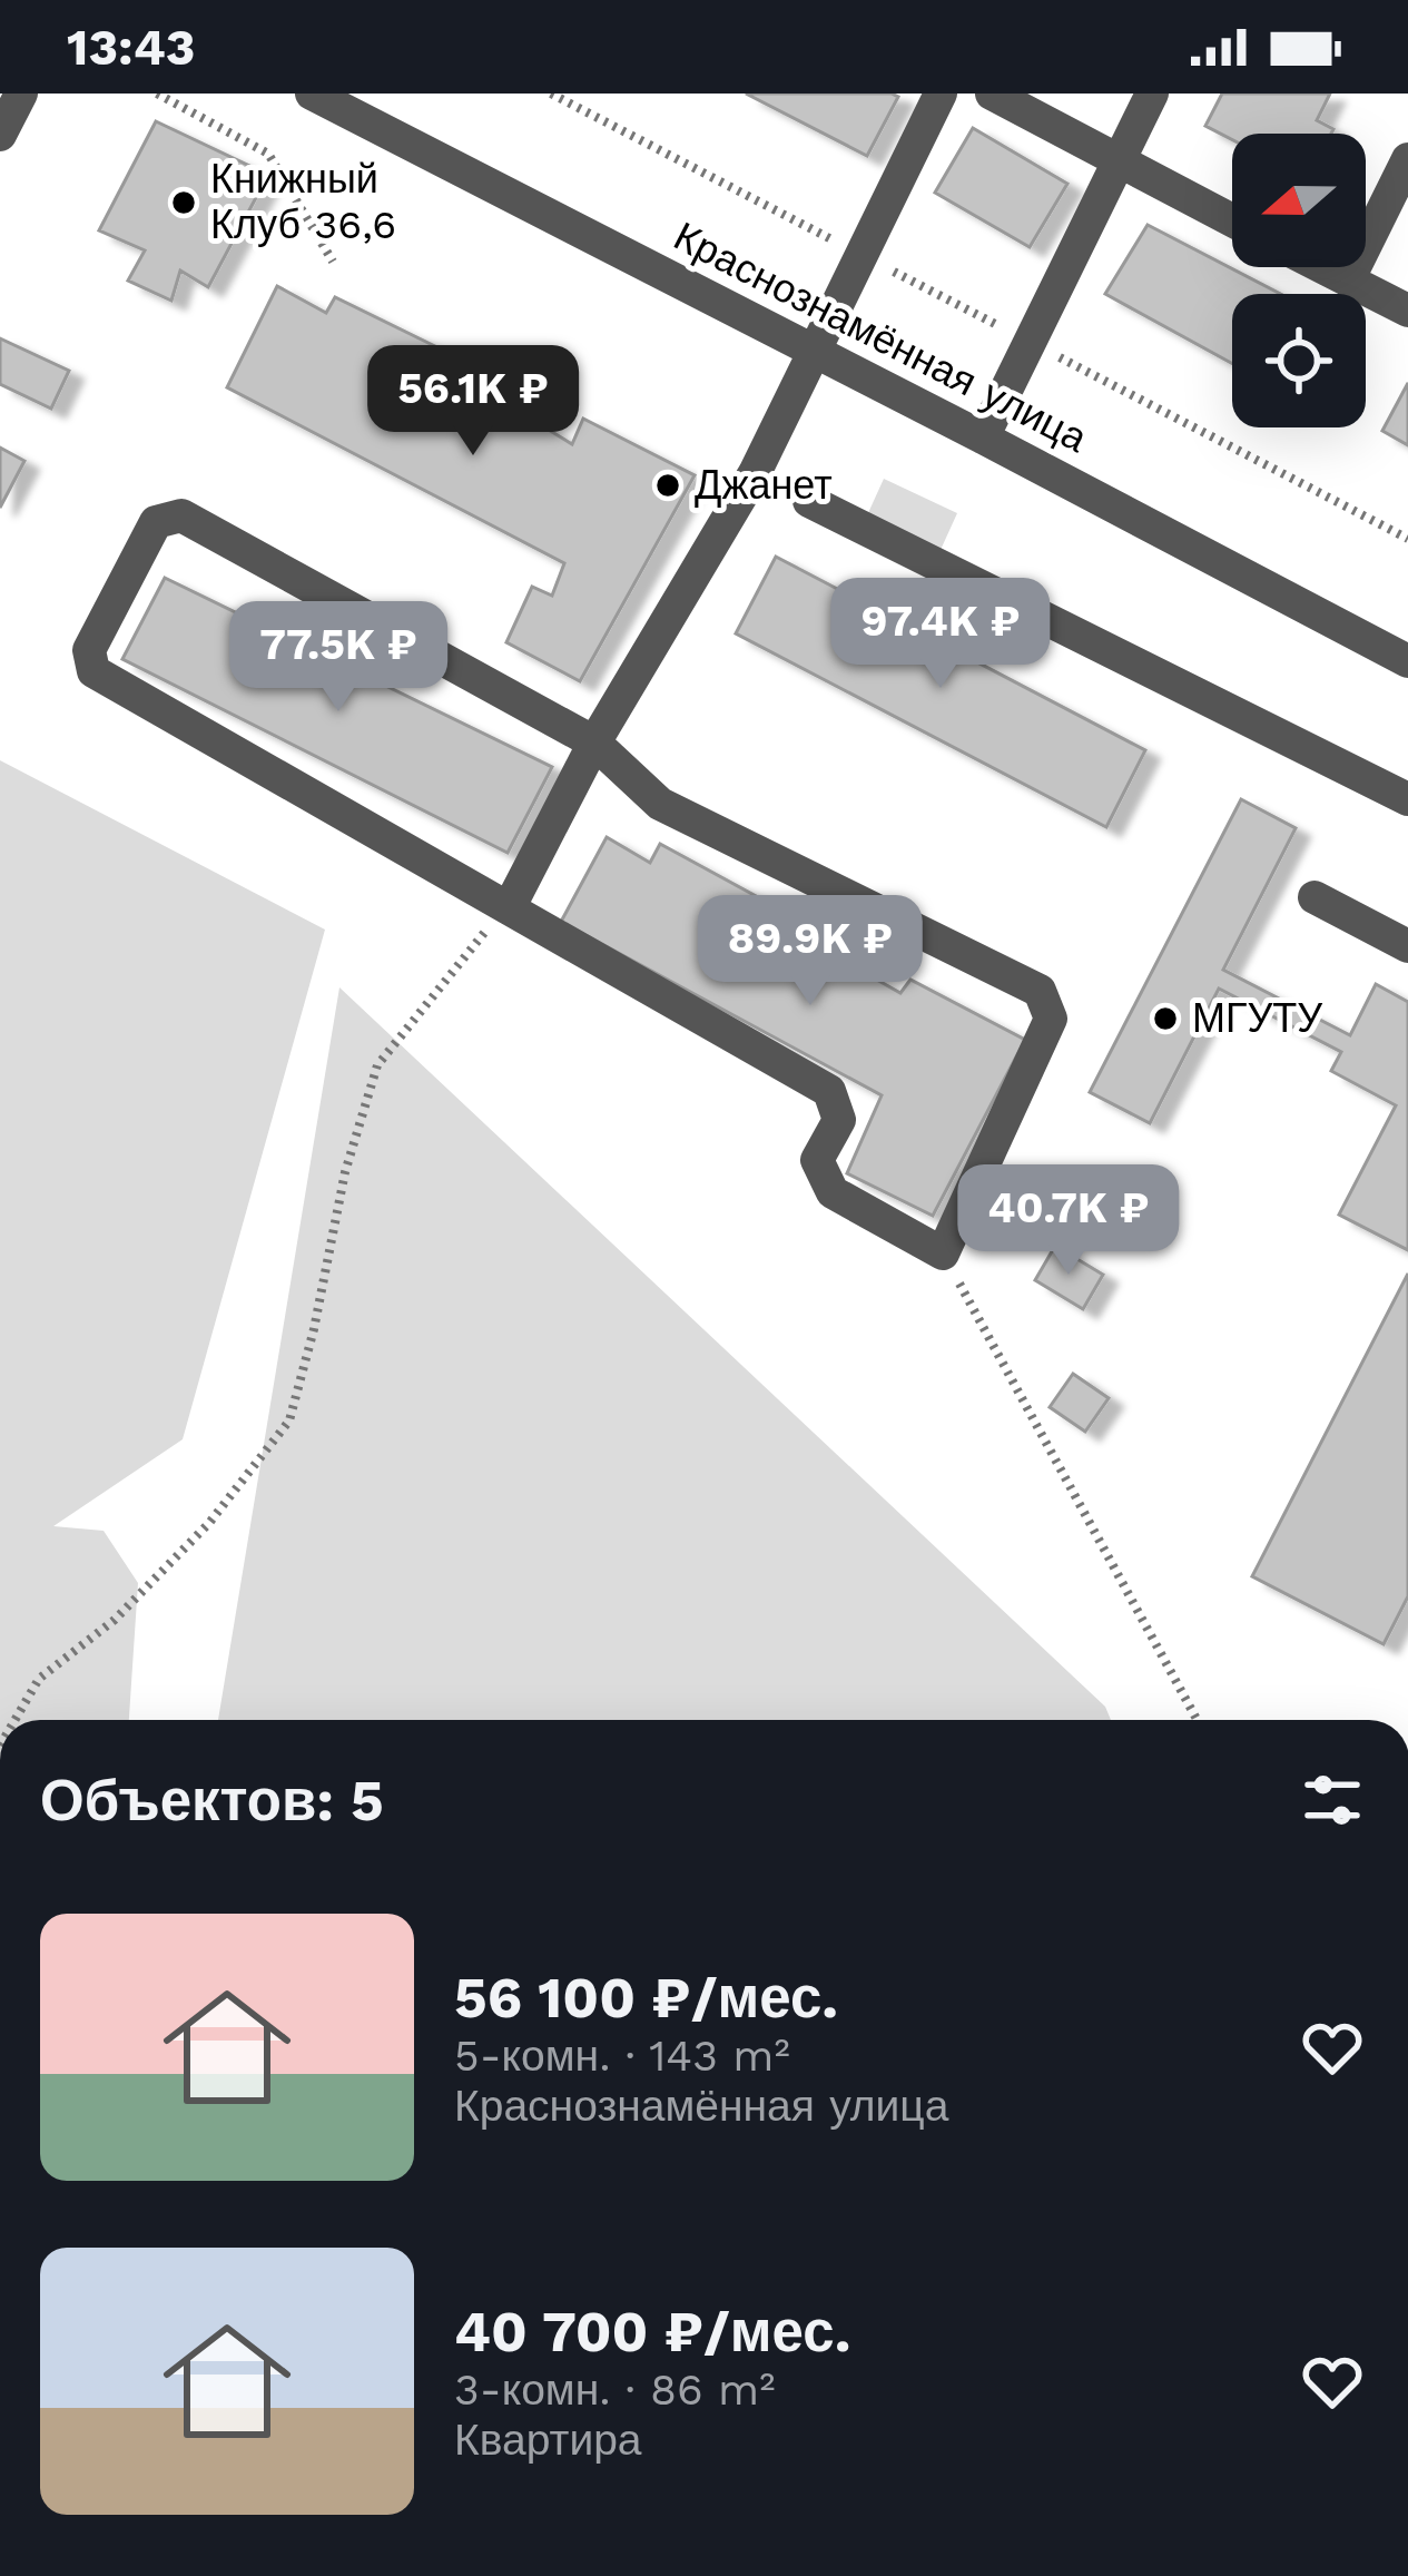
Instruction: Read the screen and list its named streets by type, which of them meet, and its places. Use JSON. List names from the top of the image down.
{
  "streets": {
    "street": ["Краснознамённая улица"]
  },
  "places": ["Книжный Клуб 36,6", "Джанет", "МГУТУ"],
  "north": "left",
  "page": {
    "status": "13:43",
    "price": [
      "56.1K ₽",
      "97.4K ₽",
      "77.5K ₽",
      "89.9K ₽",
      "40.7K ₽"
    ],
    "heading": "Объектов: 5",
    "list": [
      {
        "name": "56 100 ₽/мес.",
        "note": "5-комн. · 143 m² · Краснознамённая улица"
      },
      {
        "name": "40 700 ₽/мес.",
        "note": "3-комн. · 86 m² · Квартира"
      }
    ]
  }
}
